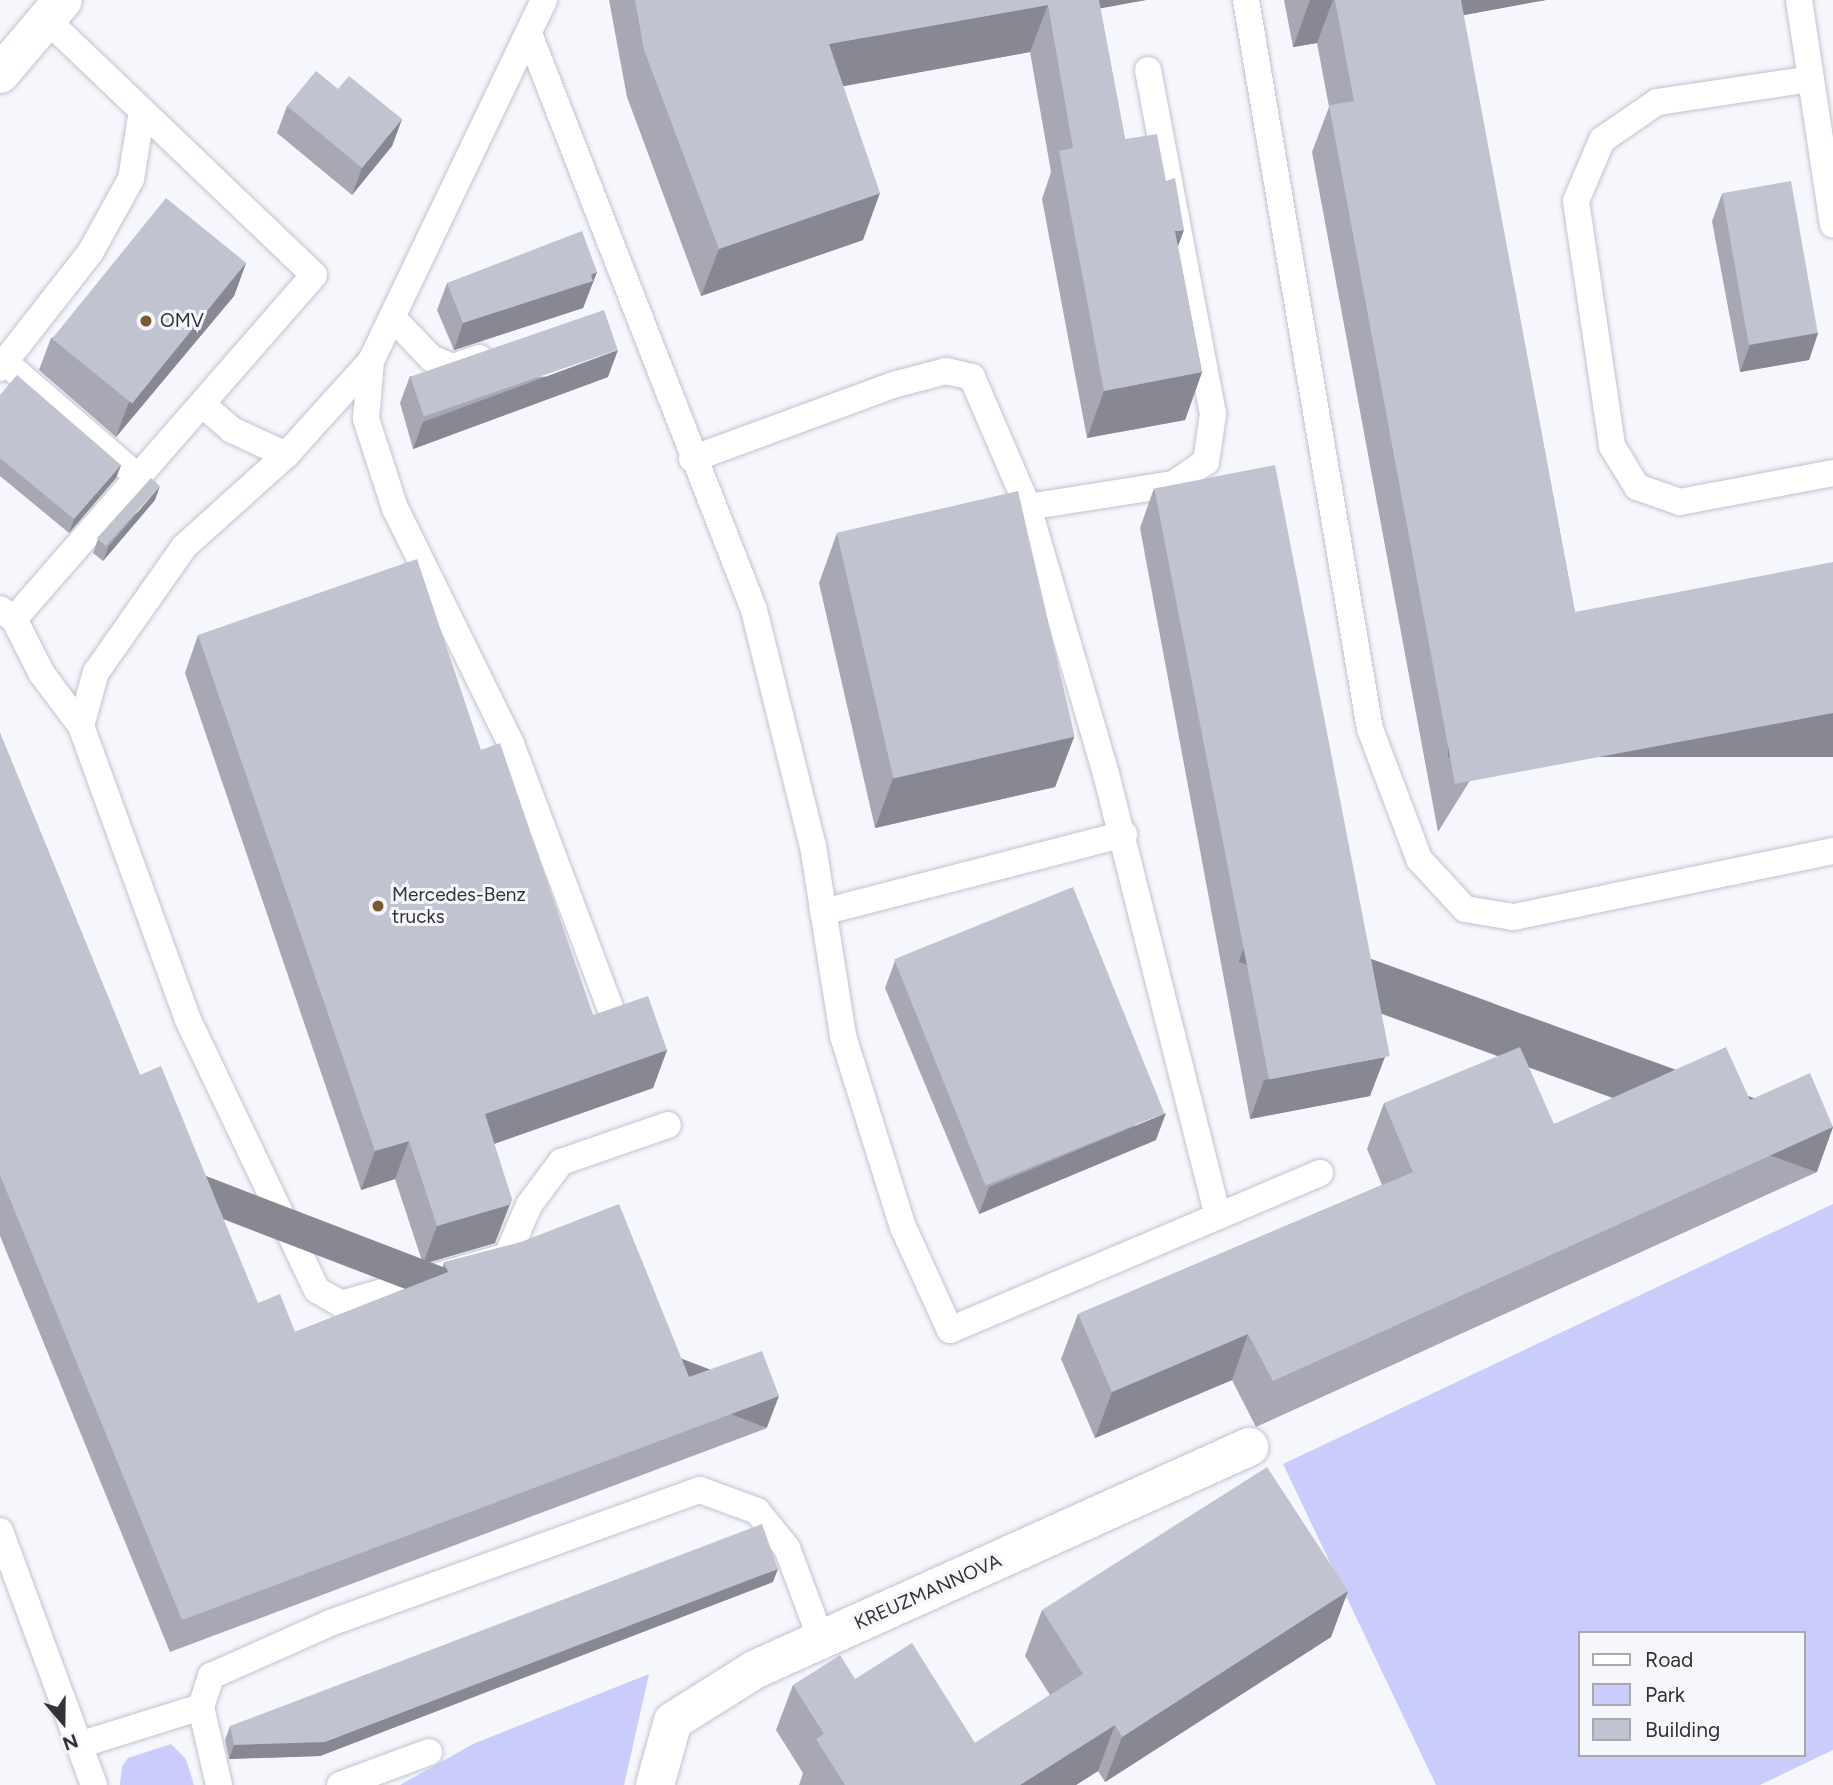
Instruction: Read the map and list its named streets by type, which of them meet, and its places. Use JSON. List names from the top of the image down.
{
  "streets": {
    "street": ["KREUZMANNOVA"]
  },
  "places": ["OMV", "Mercedes-Benz trucks"],
  "legend": ["Road", "Park", "Building"],
  "north": "bottom"
}
